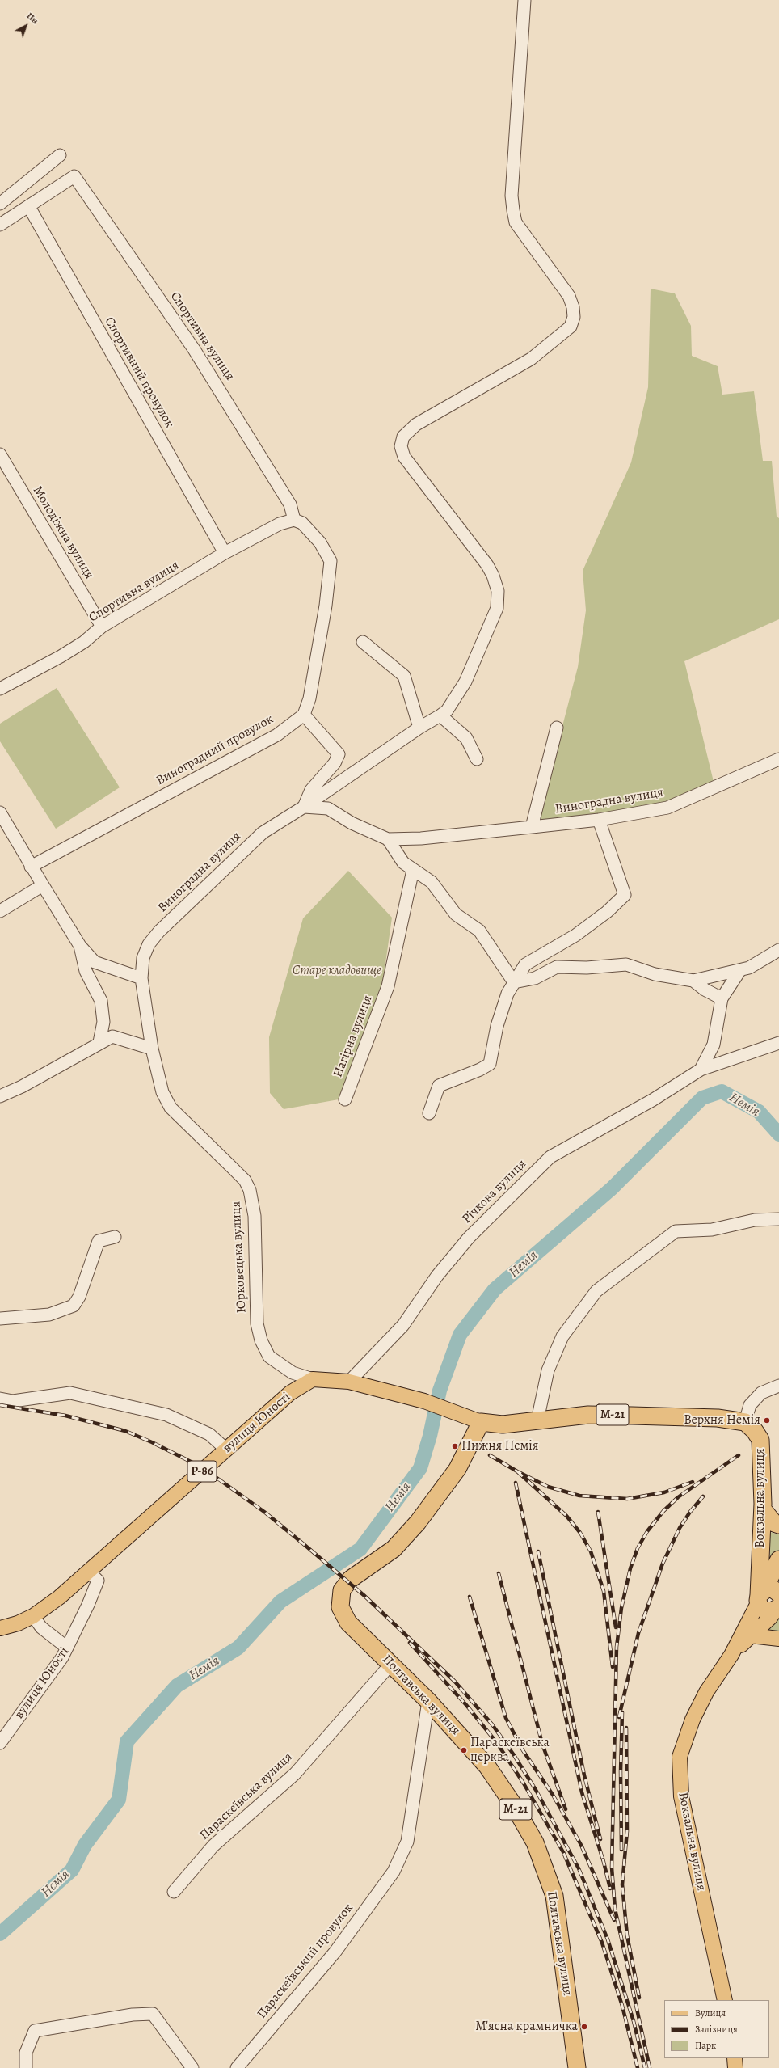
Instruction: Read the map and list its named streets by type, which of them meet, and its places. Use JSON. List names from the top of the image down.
{
  "streets": {
    "highway": ["М-21", "Вокзальна вулиця", "Полтавська вулиця"],
    "main road": ["вулиця Юності", "Р-86"],
    "street": [
      "Спортивна вулиця",
      "Спортивний провулок",
      "Молодіжна вулиця",
      "Виноградний провулок",
      "Виноградна вулиця",
      "Нагірна вулиця",
      "Річкова вулиця",
      "Юрковецька вулиця",
      "Параскеївська вулиця",
      "Параскеївський провулок"
    ]
  },
  "crossings": [
    ["Спортивна вулиця", "Спортивний провулок"],
    ["Спортивна вулиця", "Молодіжна вулиця"],
    ["Виноградна вулиця", "Юрковецька вулиця"],
    ["Юрковецька вулиця", "вулиця Юності"],
    ["М-21", "Вокзальна вулиця"],
    ["М-21", "Полтавська вулиця"],
    ["Полтавська вулиця", "Параскеївська вулиця"],
    ["Полтавська вулиця", "Параскеївський провулок"]
  ],
  "water": ["Немія"],
  "parks": ["Старе кладовище"],
  "places": [
    "Верхня Немія",
    "Нижня Немія",
    "Параскеївська церква",
    "М'ясна крамничка"
  ],
  "legend": ["Вулиця", "Залізниця", "Парк"],
  "north": "top right"
}
